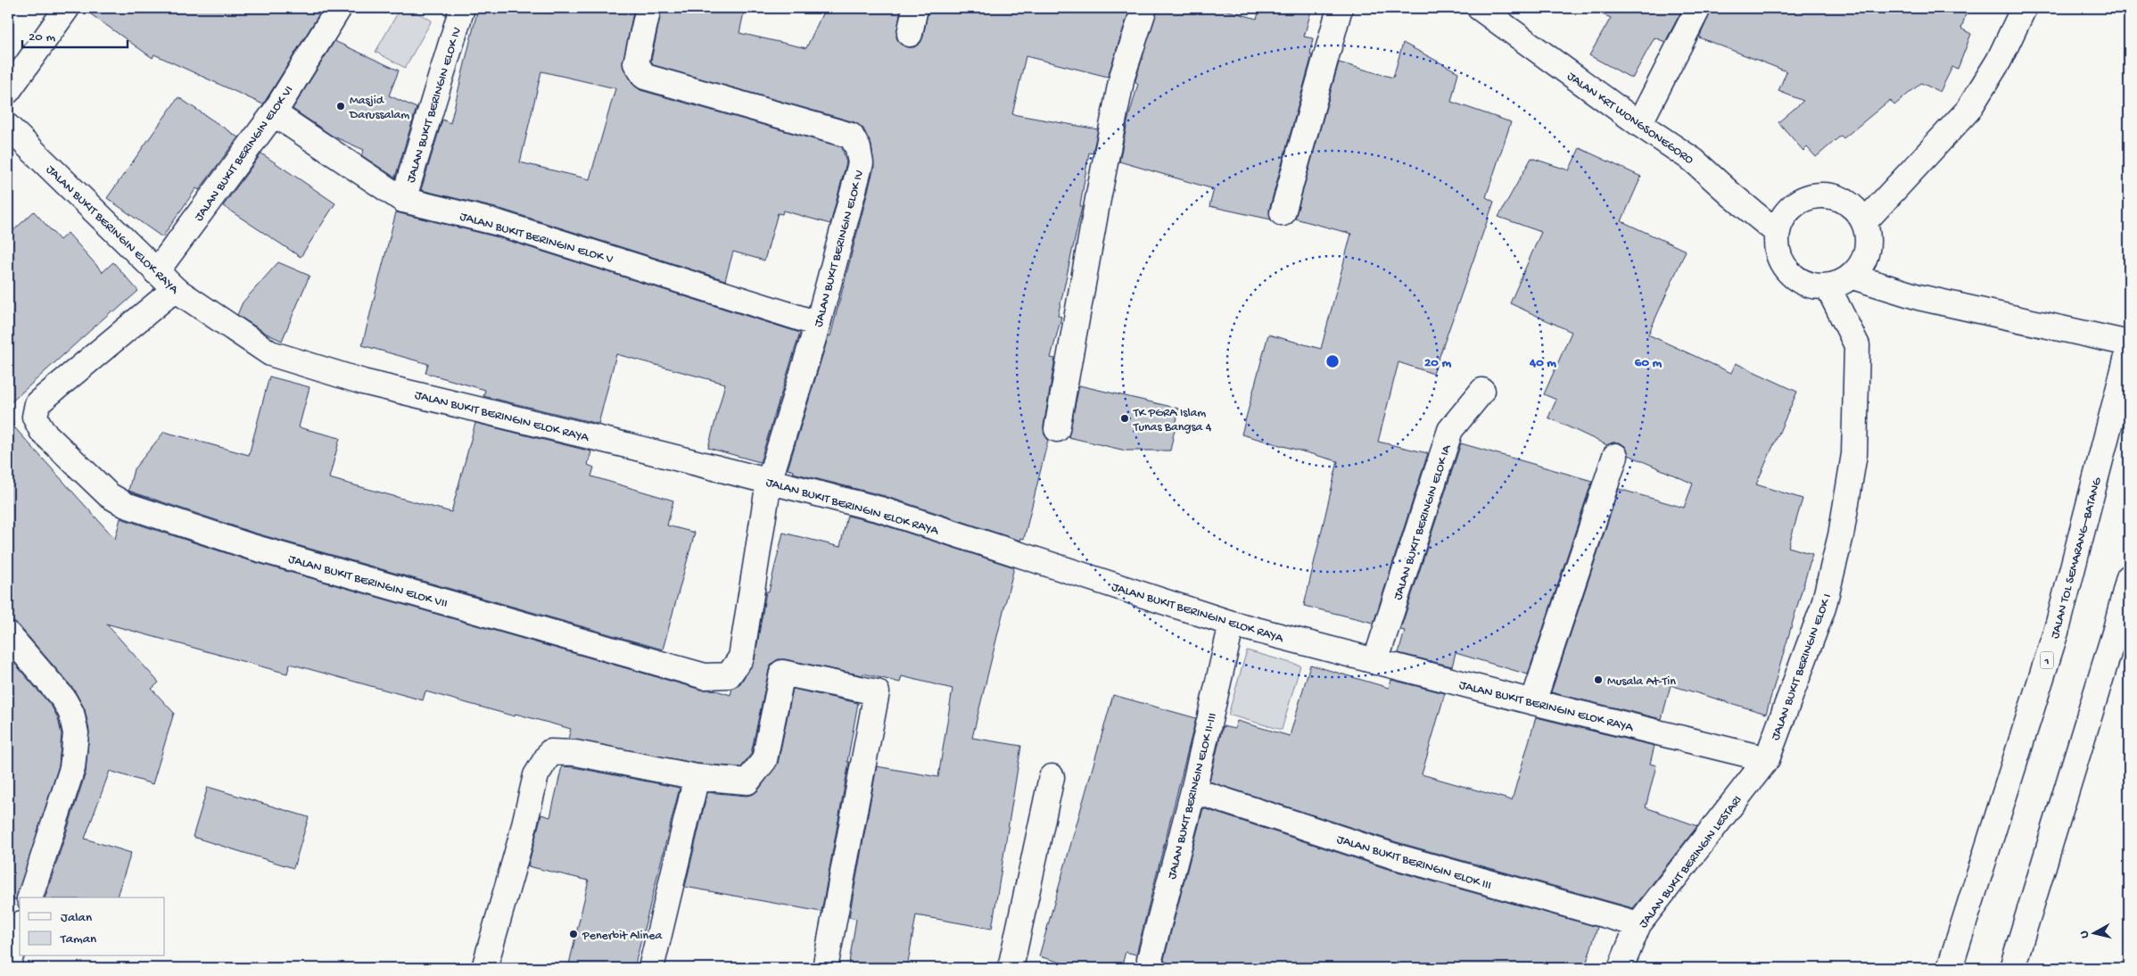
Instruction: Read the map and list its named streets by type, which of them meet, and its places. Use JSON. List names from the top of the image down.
{
  "streets": {
    "main road": [
      "JALAN BUKIT BERINGIN ELOK IV",
      "JALAN KRT WONGSONEGORO",
      "JALAN BUKIT BERINGIN ELOK VI",
      "JALAN BUKIT BERINGIN ELOK RAYA",
      "JALAN BUKIT BERINGIN ELOK V",
      "JALAN BUKIT BERINGIN ELOK IA",
      "JALAN TOL SEMARANG–BATANG",
      "JALAN BUKIT BERINGIN ELOK VII",
      "1",
      "JALAN BUKIT BERINGIN ELOK I",
      "JALAN BUKIT BERINGIN ELOK II-III",
      "JALAN BUKIT BERINGIN ELOK III",
      "JALAN BUKIT BERINGIN LESTARI"
    ]
  },
  "crossings": [
    ["JALAN BUKIT BERINGIN ELOK IV", "JALAN BUKIT BERINGIN ELOK RAYA"],
    ["JALAN BUKIT BERINGIN ELOK IV", "JALAN BUKIT BERINGIN ELOK V"],
    ["JALAN BUKIT BERINGIN ELOK IV", "JALAN BUKIT BERINGIN ELOK VII"],
    ["JALAN KRT WONGSONEGORO", "JALAN BUKIT BERINGIN ELOK I"],
    ["JALAN BUKIT BERINGIN ELOK VI", "JALAN BUKIT BERINGIN ELOK RAYA"],
    ["JALAN BUKIT BERINGIN ELOK VI", "JALAN BUKIT BERINGIN ELOK V"],
    ["JALAN BUKIT BERINGIN ELOK RAYA", "JALAN BUKIT BERINGIN ELOK IA"],
    ["JALAN BUKIT BERINGIN ELOK RAYA", "JALAN BUKIT BERINGIN ELOK VII"],
    ["JALAN BUKIT BERINGIN ELOK RAYA", "JALAN BUKIT BERINGIN ELOK I"],
    ["JALAN BUKIT BERINGIN ELOK RAYA", "JALAN BUKIT BERINGIN ELOK II-III"],
    ["JALAN BUKIT BERINGIN ELOK RAYA", "JALAN BUKIT BERINGIN LESTARI"],
    ["JALAN BUKIT BERINGIN ELOK I", "JALAN BUKIT BERINGIN LESTARI"],
    ["JALAN BUKIT BERINGIN ELOK II-III", "JALAN BUKIT BERINGIN ELOK III"],
    ["JALAN BUKIT BERINGIN ELOK III", "JALAN BUKIT BERINGIN LESTARI"]
  ],
  "places": [
    "Masjid Darussalam",
    "TK PGRA Islam Tunas Bangsa 4",
    "Musala At-Tin",
    "Penerbit Alinea"
  ],
  "legend": ["Jalan", "Taman"],
  "scale_bar": "20 m",
  "north": "left",
  "rings": ["20 m", "40 m", "60 m"]
}
